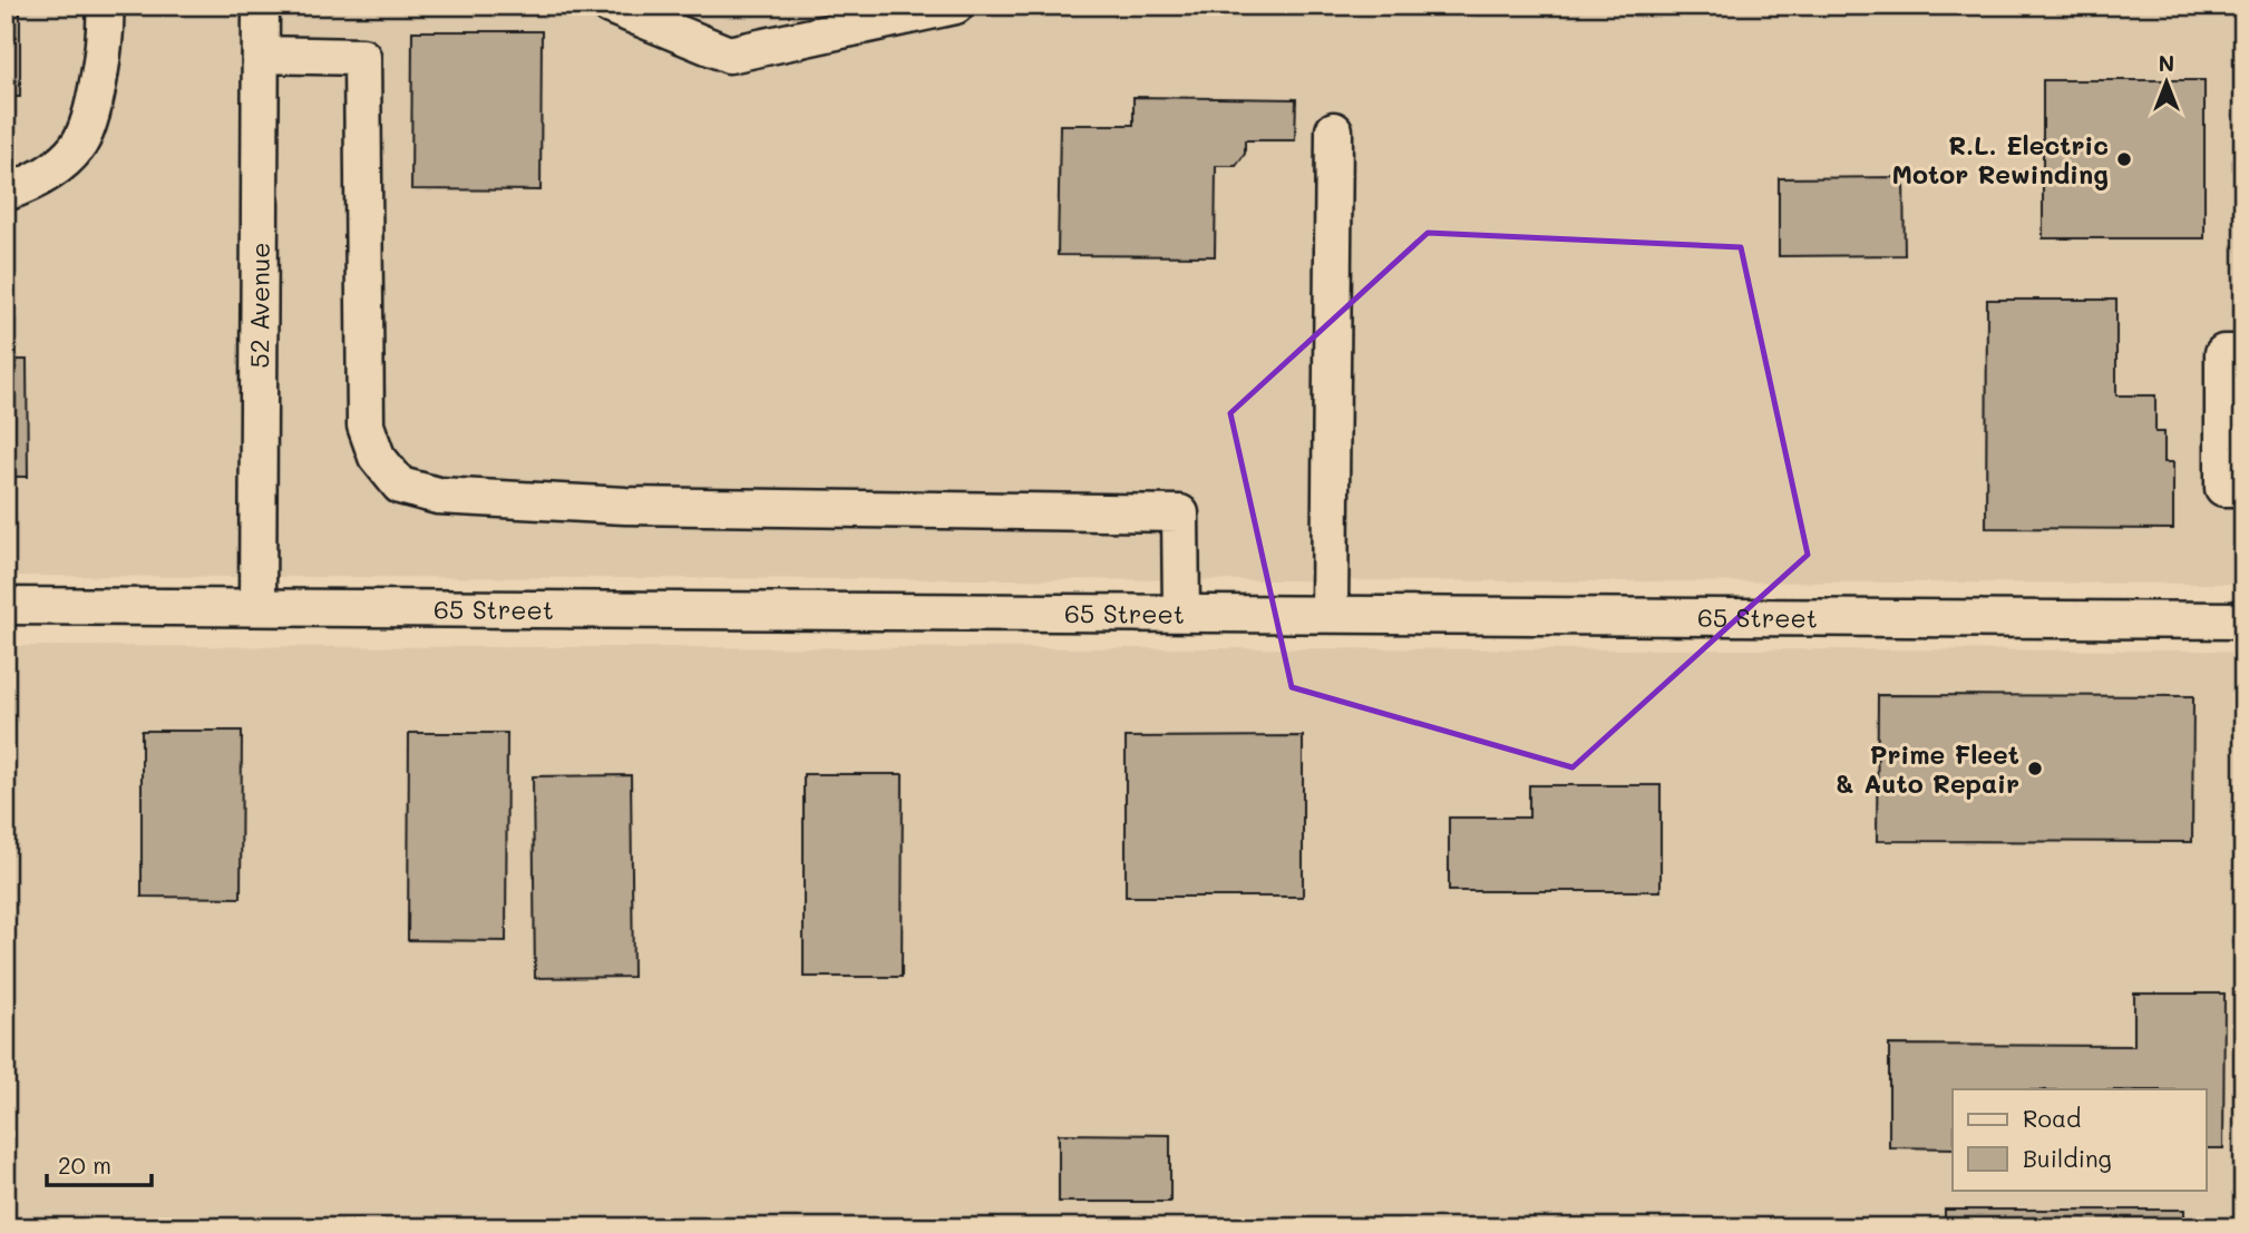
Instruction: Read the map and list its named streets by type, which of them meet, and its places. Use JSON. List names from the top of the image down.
{
  "streets": {
    "street": ["52 Avenue", "65 Street"]
  },
  "crossings": [
    ["52 Avenue", "65 Street"]
  ],
  "places": ["R.L. Electric Motor Rewinding", "Prime Fleet & Auto Repair"],
  "legend": ["Road", "Building"],
  "scale_bar": "20 m",
  "north": "top"
}
